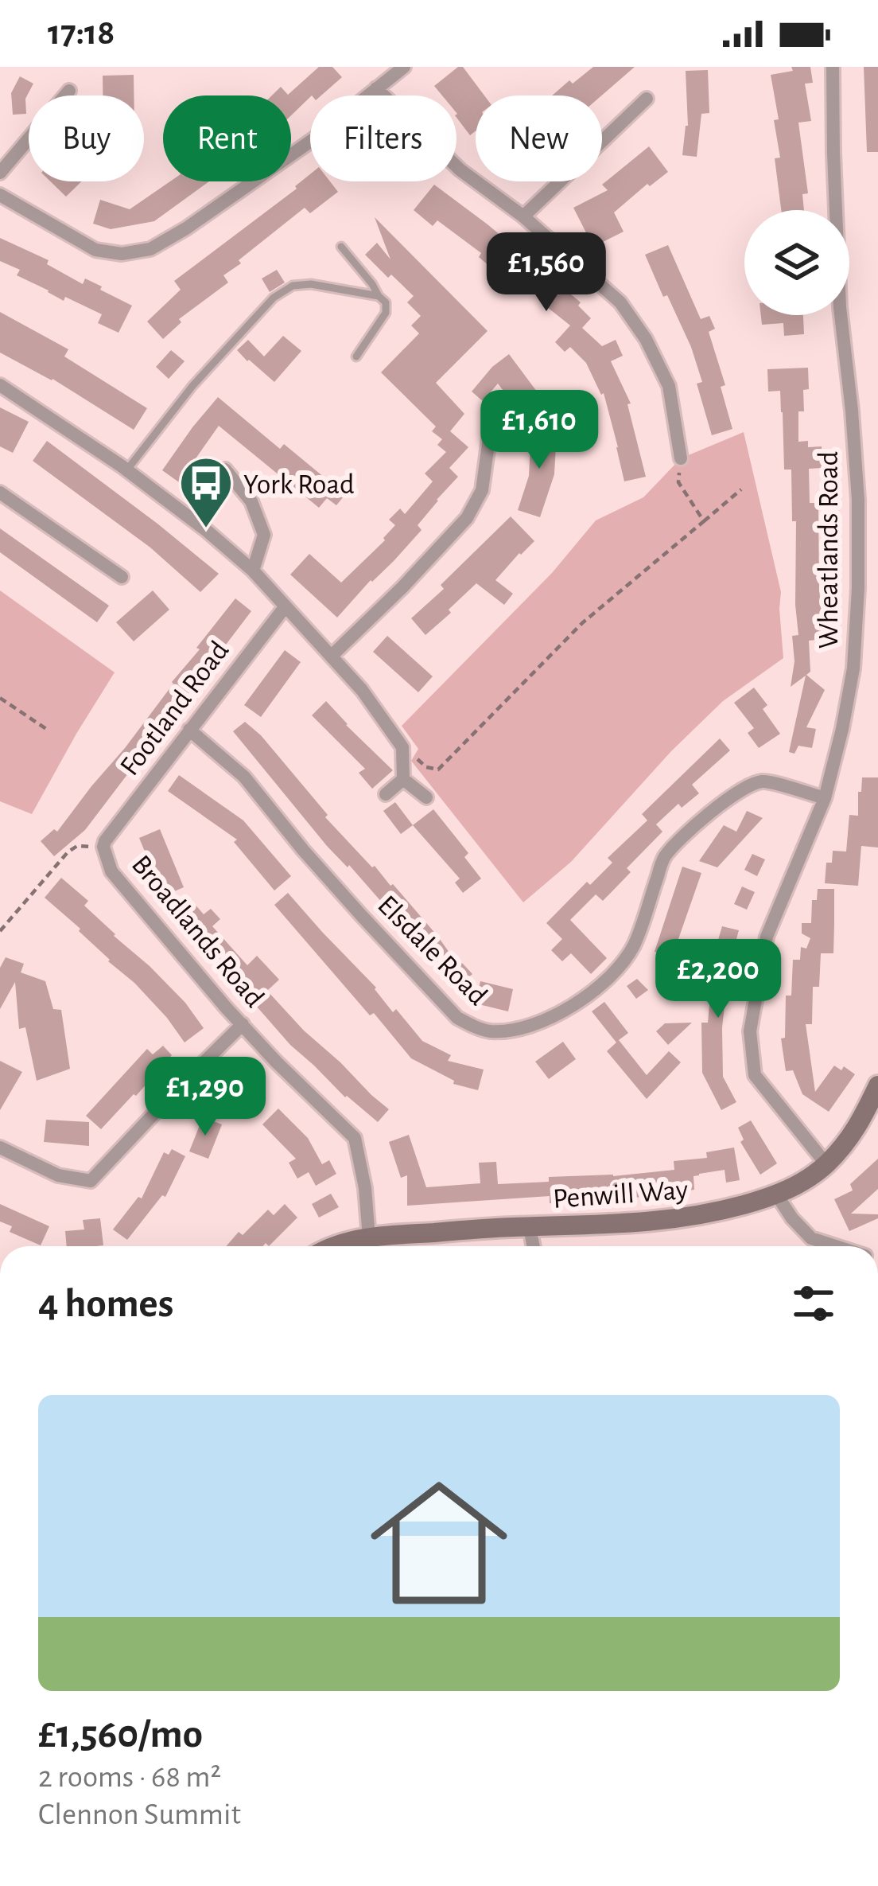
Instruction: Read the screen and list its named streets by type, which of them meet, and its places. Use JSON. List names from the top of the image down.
{
  "streets": {
    "street": [
      "Wheatlands Road",
      "Footland Road",
      "Broadlands Road",
      "Elsdale Road",
      "Penwill Way"
    ]
  },
  "crossings": [
    ["Wheatlands Road", "Elsdale Road"],
    ["Wheatlands Road", "Penwill Way"],
    ["Footland Road", "Broadlands Road"],
    ["Footland Road", "Elsdale Road"],
    ["Broadlands Road", "Penwill Way"]
  ],
  "places": {
    "bus stop": ["York Road"]
  },
  "page": {
    "status": "17:18",
    "chip": [
      "Buy",
      "Rent",
      "Filters",
      "New"
    ],
    "price": [
      "£1,560",
      "£1,610",
      "£2,200",
      "£1,290"
    ],
    "heading": "4 homes",
    "list": [
      {
        "name": "£1,560/mo",
        "note": "2 rooms · 68 m² · Clennon Summit"
      }
    ]
  }
}
